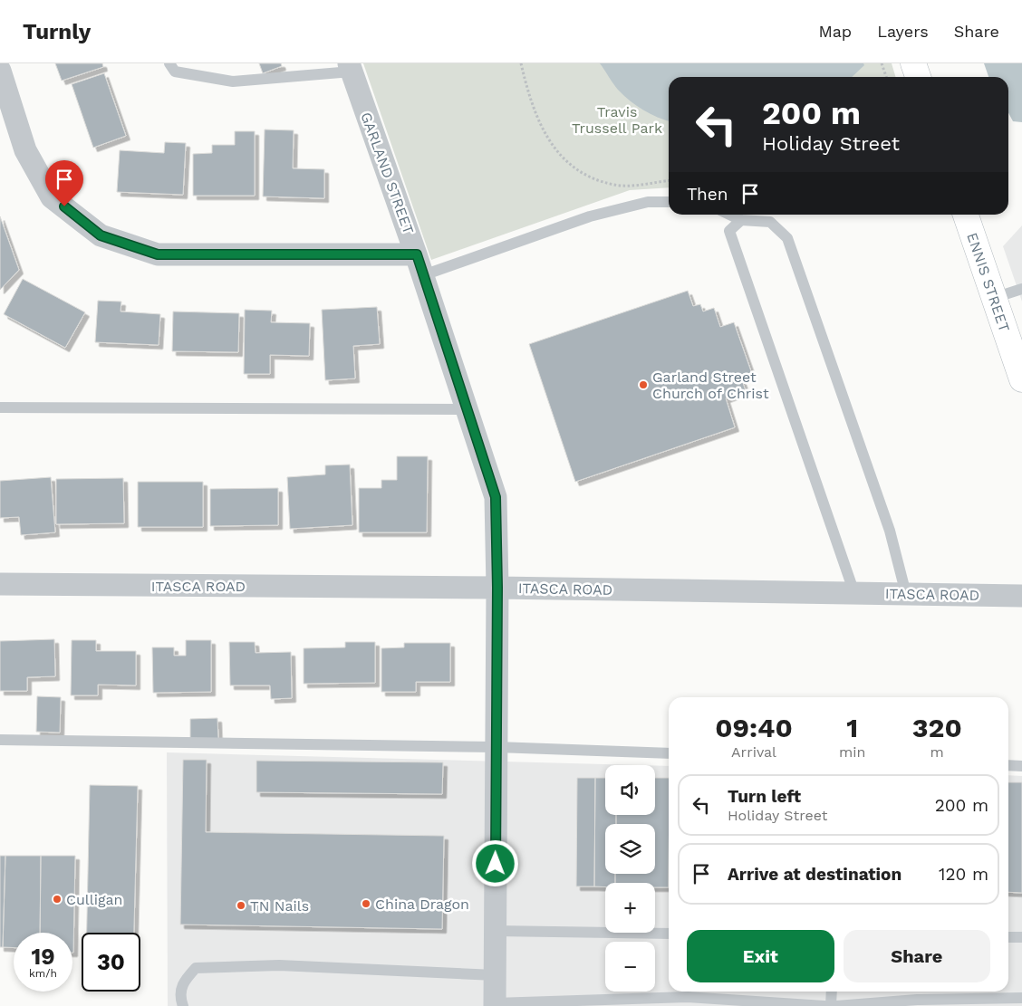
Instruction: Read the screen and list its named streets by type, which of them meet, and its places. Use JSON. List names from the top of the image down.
{
  "streets": {
    "main road": ["ENNIS STREET"],
    "street": ["GARLAND STREET", "ITASCA ROAD"]
  },
  "crossings": [
    ["GARLAND STREET", "ITASCA ROAD"]
  ],
  "parks": ["Travis Trussell Park"],
  "places": [
    "Garland Street Church of Christ",
    "Culligan",
    "China Dragon",
    "TN Nails"
  ],
  "page": {
    "header": "Turnly",
    "nav": ["Map", "Layers", "Share"],
    "turn": ["200 m", "Holiday Street"],
    "then": "Then",
    "eta": [
      "09:40",
      "Arrival",
      "1",
      "min",
      "320",
      "m"
    ],
    "map_buttons": ["+", "−"],
    "list": [
      {
        "name": "Turn left",
        "note": "Holiday Street",
        "value": "200 m"
      },
      {
        "name": "Arrive at destination",
        "value": "120 m"
      }
    ],
    "buttons": ["Exit", "Share"],
    "speed": "19 km/h",
    "limit": "30"
  }
}
